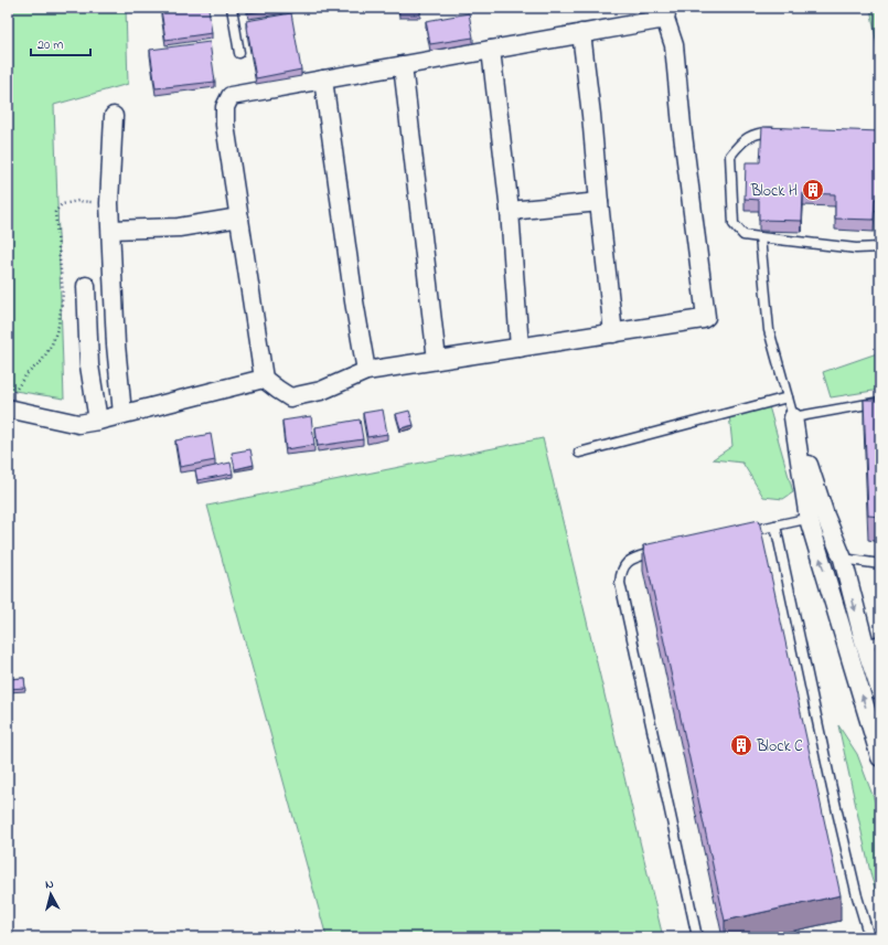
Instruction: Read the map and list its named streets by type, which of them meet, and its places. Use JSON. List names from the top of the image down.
{
  "places": {
    "building": ["Block H", "Block C"]
  },
  "scale_bar": "20 m",
  "north": "top"
}
